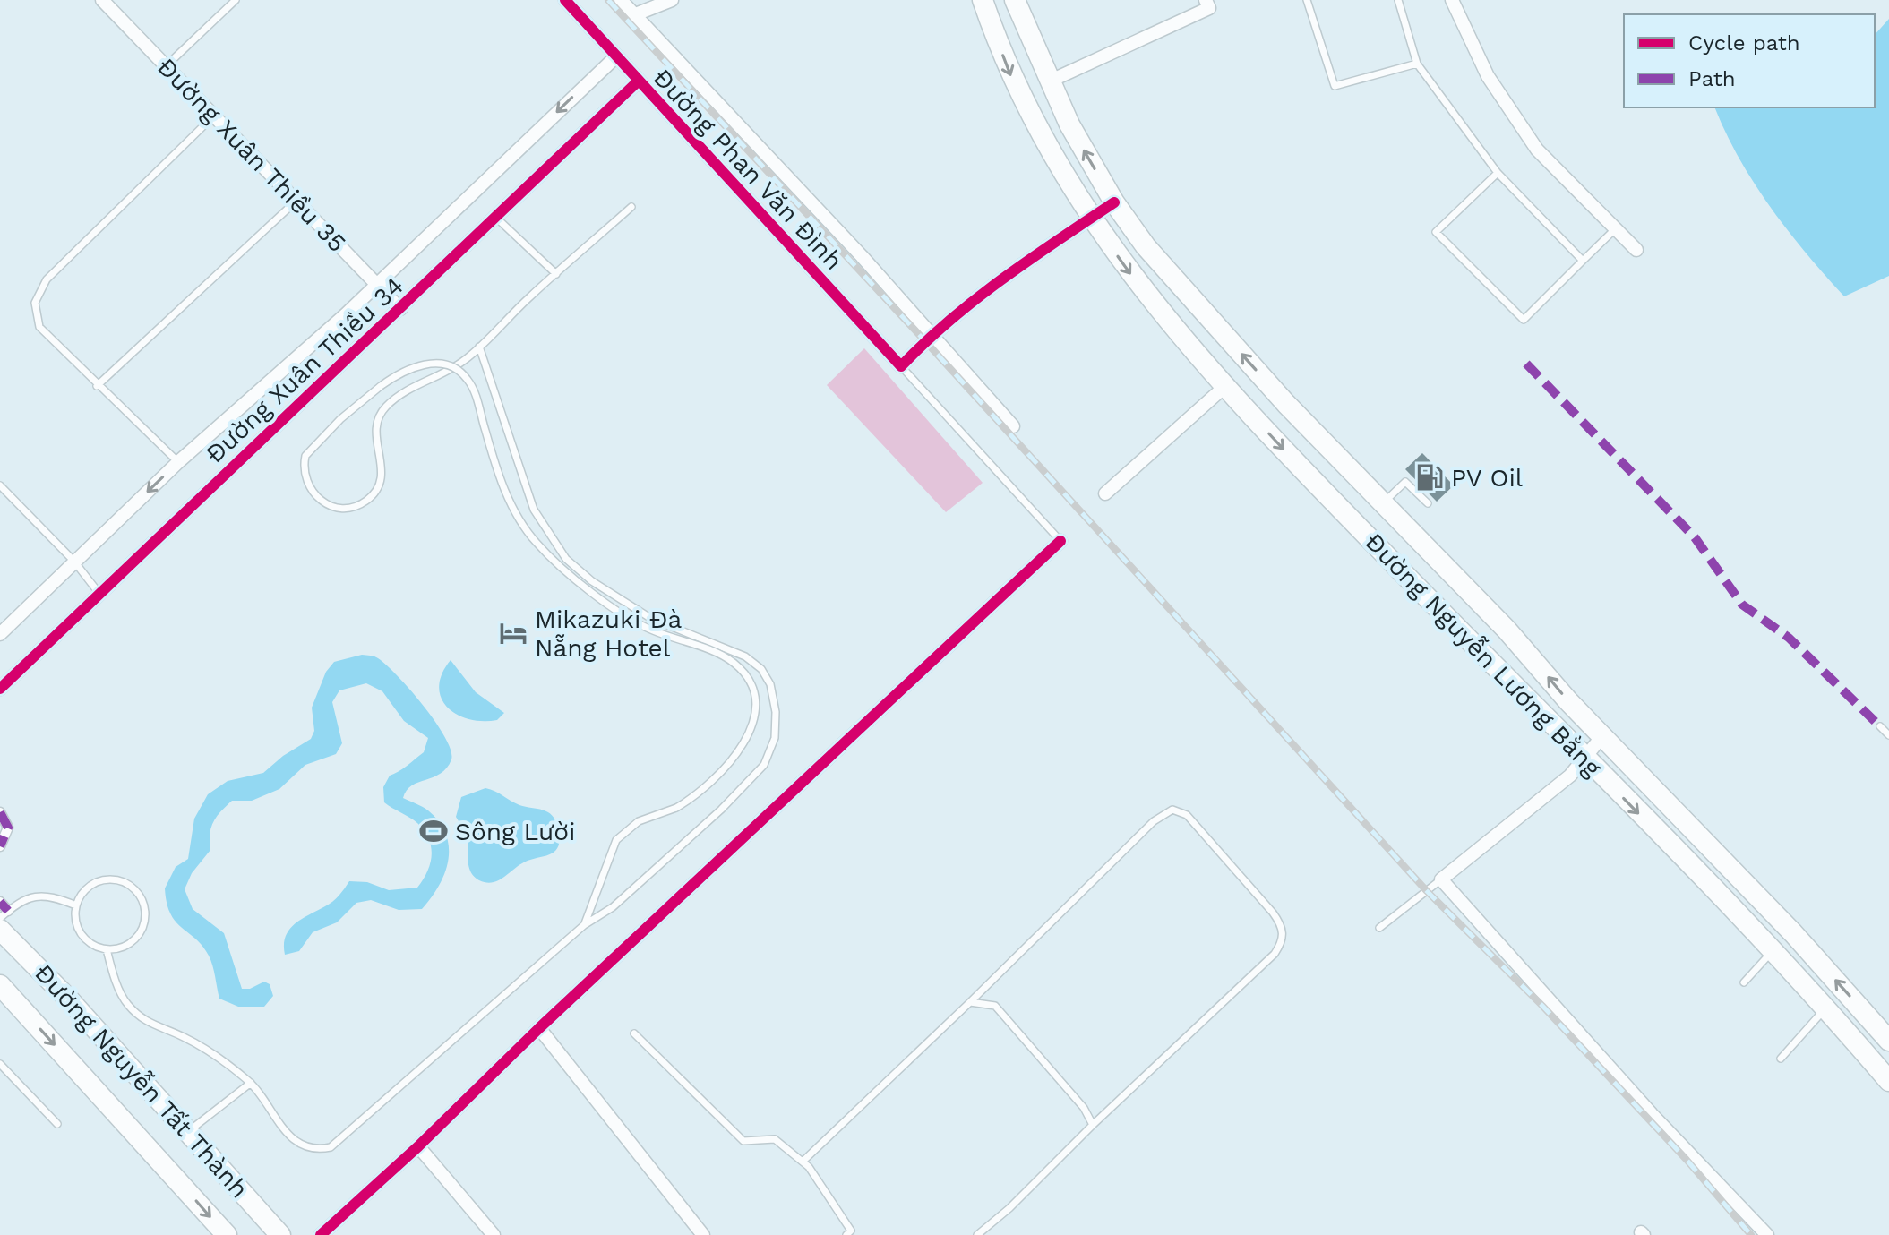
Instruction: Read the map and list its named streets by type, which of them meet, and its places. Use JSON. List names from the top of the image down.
{
  "streets": {
    "main road": ["Đường Nguyễn Lương Bằng", "Đường Nguyễn Tất Thành"],
    "street": ["Đường Xuân Thiều 35", "Đường Phan Văn Đình", "Đường Xuân Thiều 34"]
  },
  "crossings": [
    ["Đường Xuân Thiều 35", "Đường Xuân Thiều 34"],
    ["Đường Phan Văn Đình", "Đường Xuân Thiều 34"]
  ],
  "places": {
    "fuel station": ["PV Oil"],
    "hotel": ["Mikazuki Đà Nẵng Hotel"],
    "sports": ["Sông Lười"]
  },
  "legend": ["Cycle path", "Path"]
}
